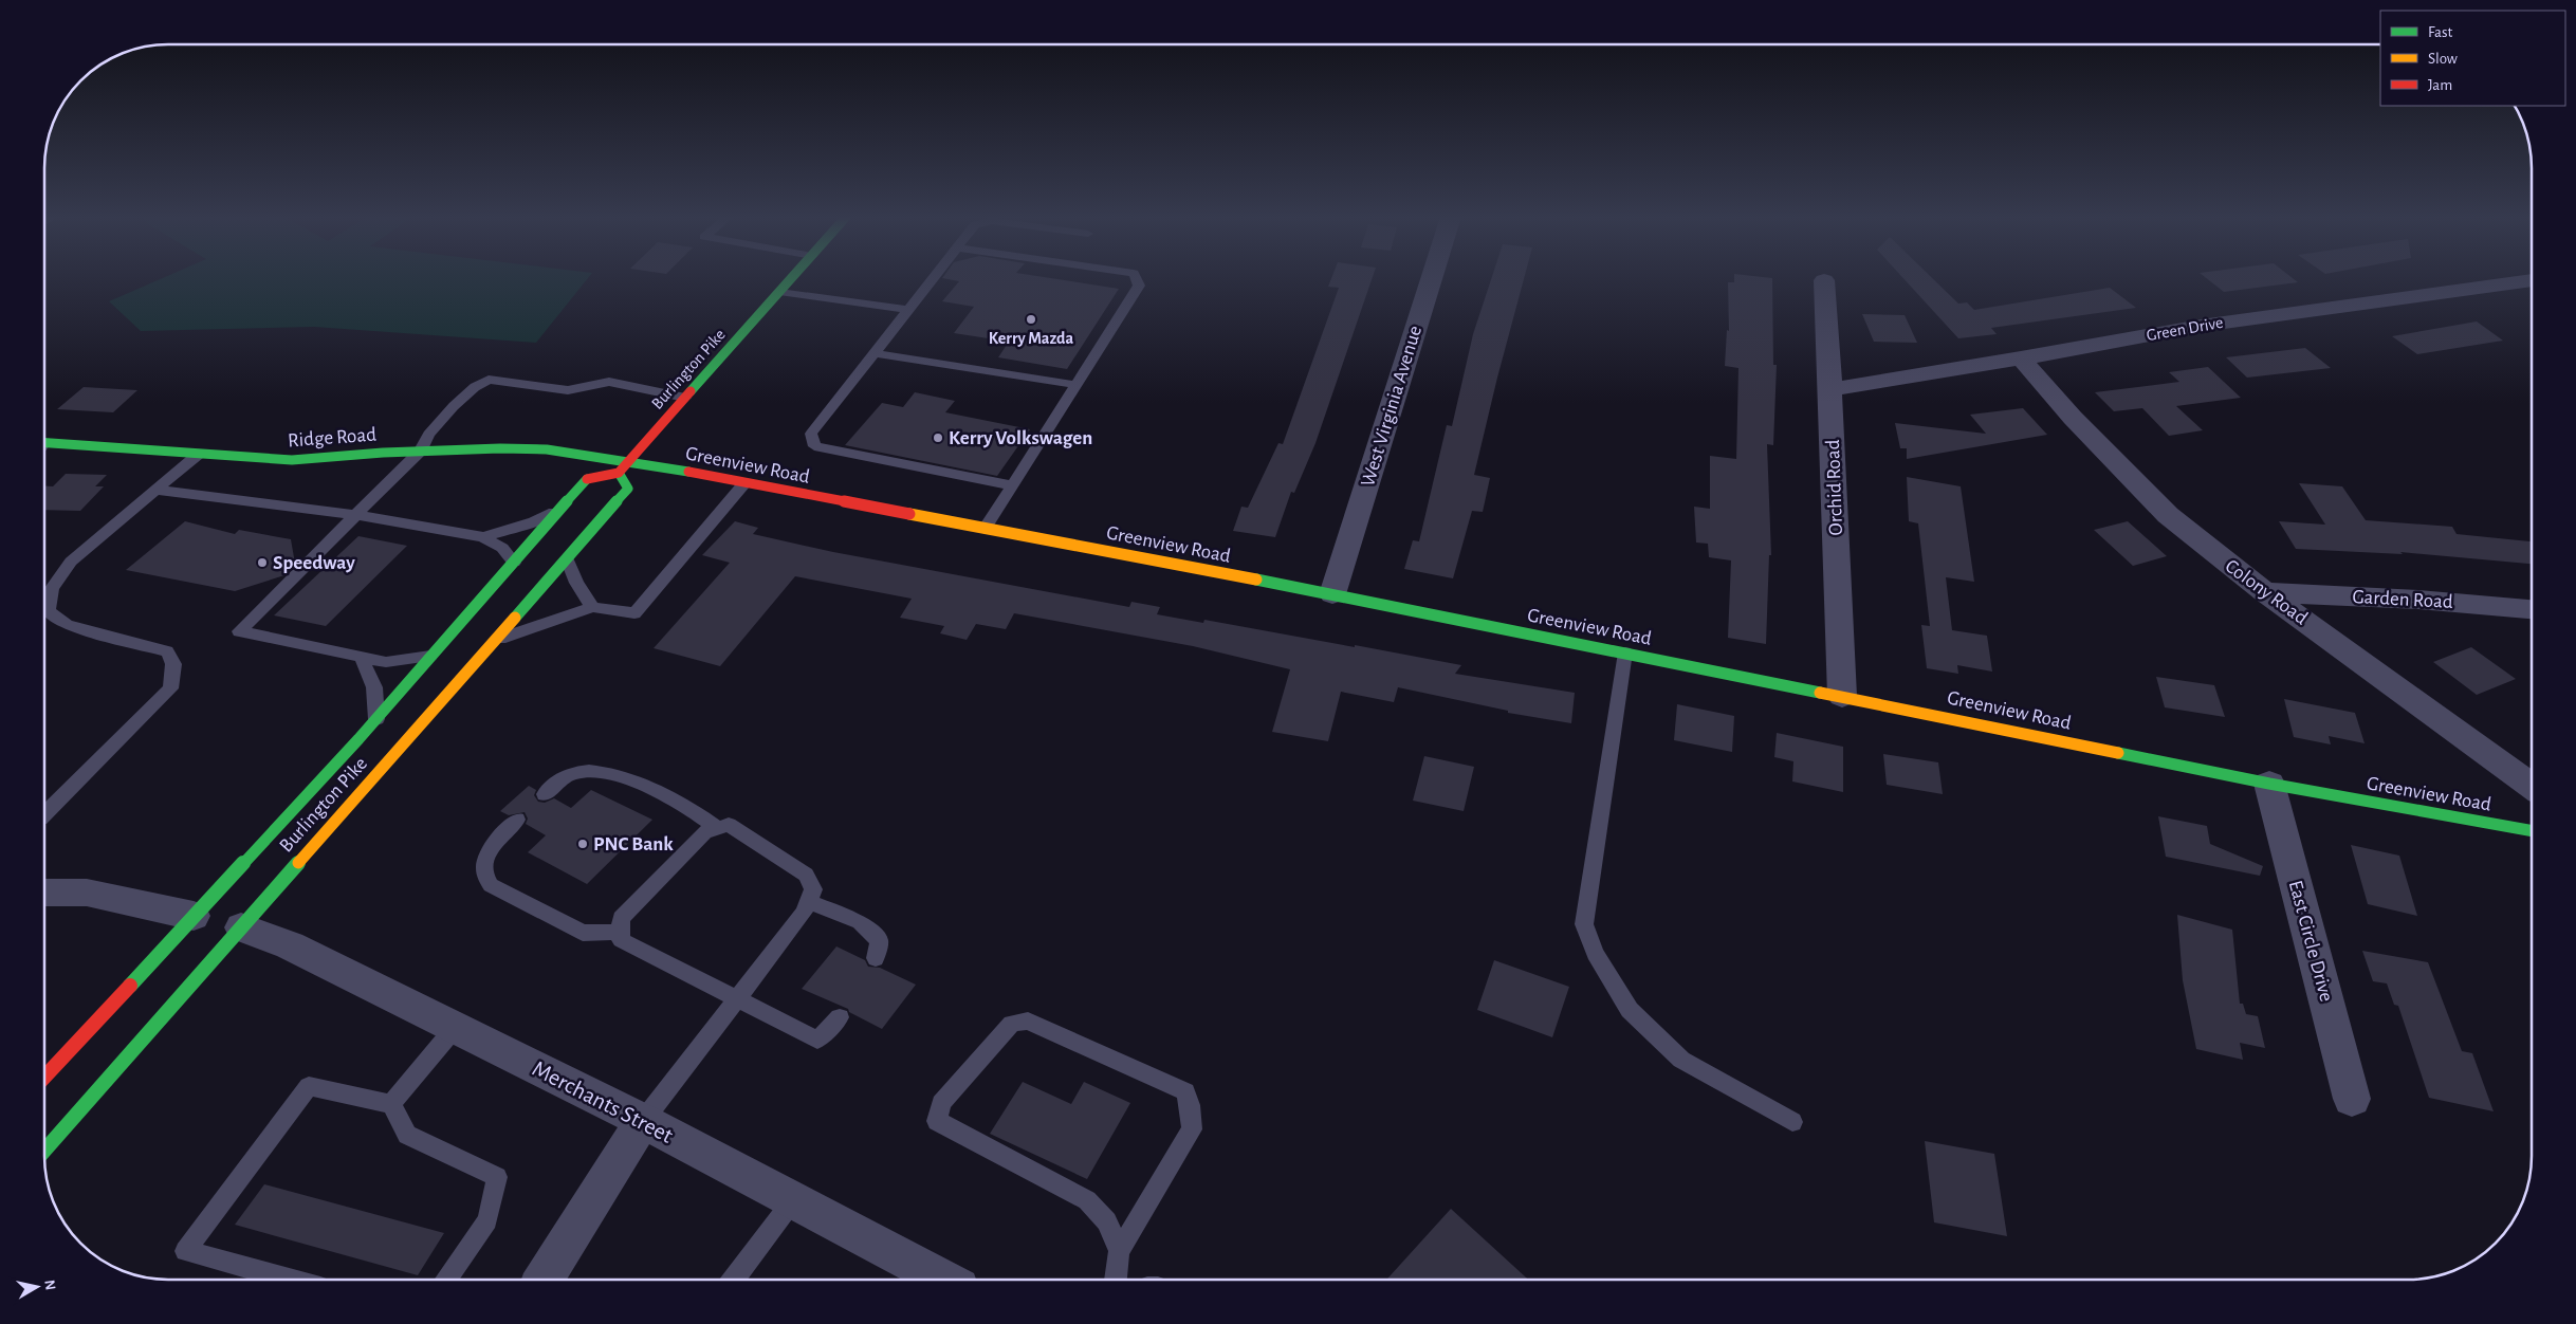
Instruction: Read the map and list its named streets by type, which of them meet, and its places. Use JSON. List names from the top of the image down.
{
  "streets": {
    "street": [
      "Green Drive",
      "Burlington Pike",
      "West Virginia Avenue",
      "Ridge Road",
      "Greenview Road",
      "Orchid Road",
      "Colony Road",
      "Garden Road",
      "East Circle Drive",
      "Merchants Street"
    ]
  },
  "crossings": [
    ["Green Drive", "Orchid Road"],
    ["Green Drive", "Colony Road"],
    ["Burlington Pike", "Ridge Road"],
    ["Burlington Pike", "Greenview Road"],
    ["Burlington Pike", "Merchants Street"],
    ["West Virginia Avenue", "Greenview Road"],
    ["Ridge Road", "Greenview Road"],
    ["Greenview Road", "Orchid Road"],
    ["Greenview Road", "East Circle Drive"],
    ["Colony Road", "Garden Road"]
  ],
  "places": [
    "Kerry Mazda",
    "Kerry Volkswagen",
    "Speedway",
    "PNC Bank"
  ],
  "legend": ["Fast", "Slow", "Jam"],
  "north": "right"
}
